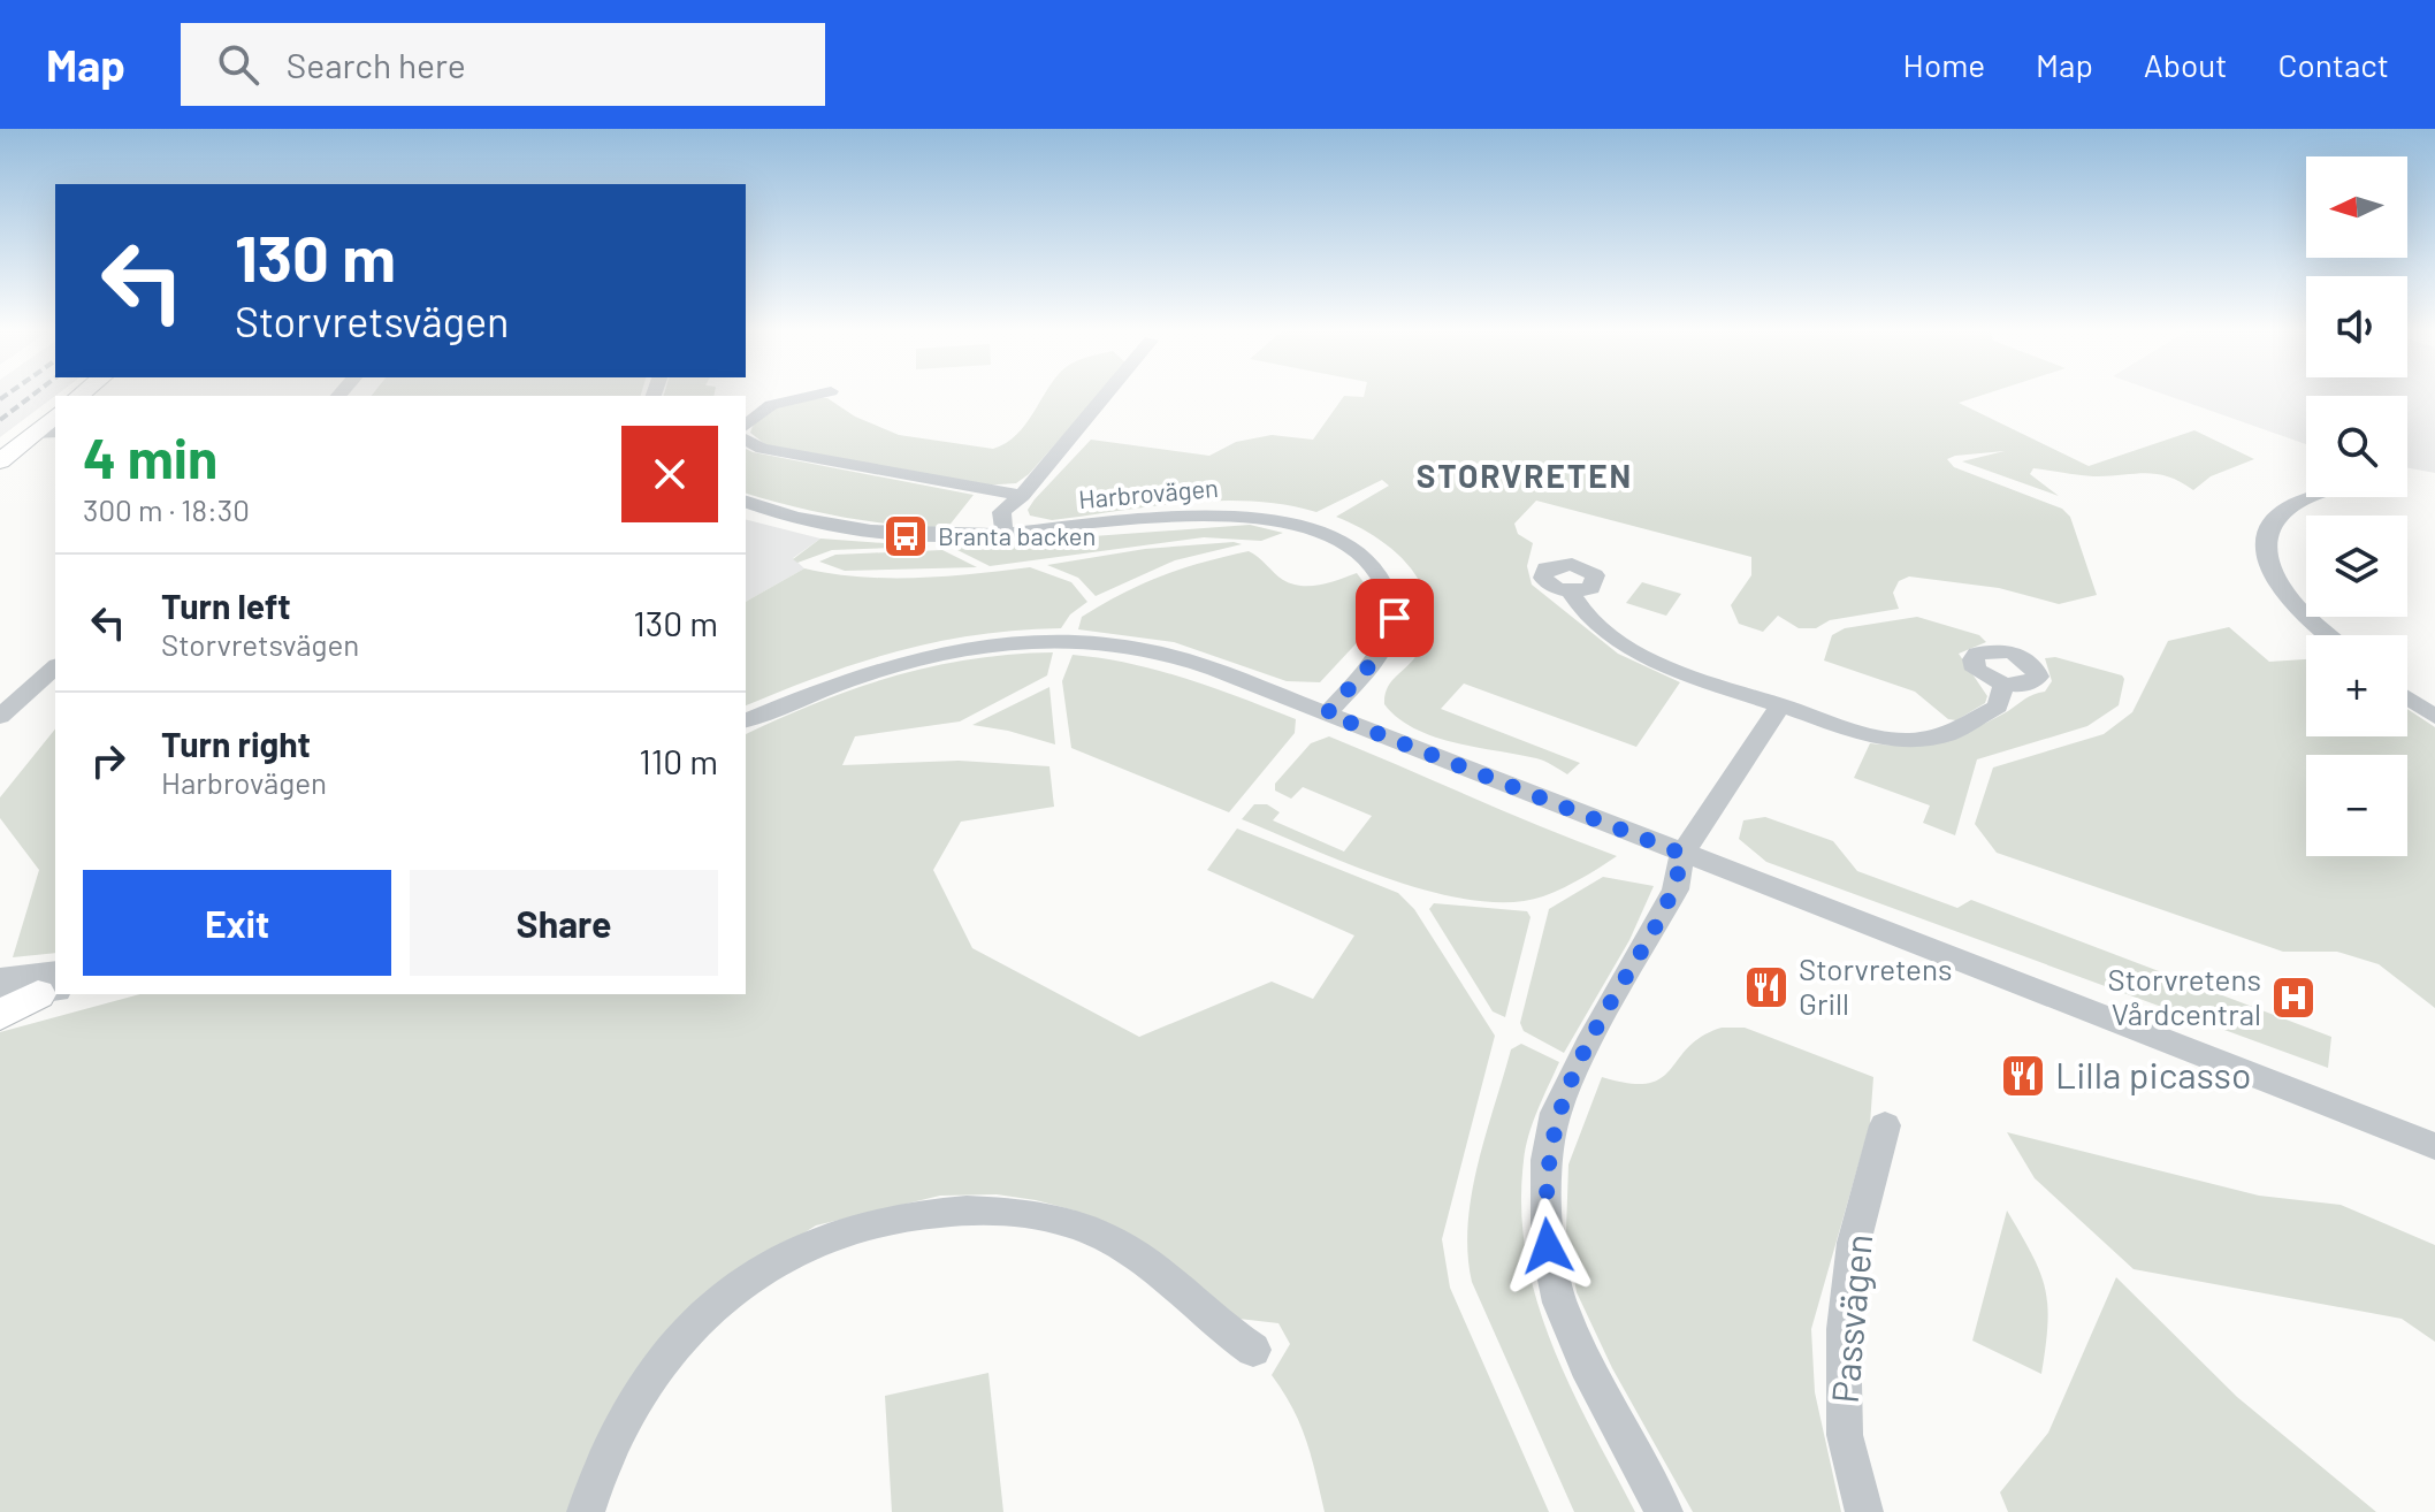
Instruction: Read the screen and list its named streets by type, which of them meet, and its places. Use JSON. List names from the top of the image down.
{
  "streets": {
    "street": ["Harbrovägen", "Passvägen"]
  },
  "districts": ["STORVRETEN"],
  "places": {
    "bus stop": ["Branta backen"],
    "restaurant": ["Storvretens Grill", "Lilla picasso"],
    "hospital": ["Storvretens Vårdcentral"]
  },
  "north": "left",
  "page": {
    "header": "Map",
    "search": "Search here",
    "nav": [
      "Home",
      "Map",
      "About",
      "Contact"
    ],
    "map_buttons": ["+", "−"],
    "turn": ["130 m", "Storvretsvägen"],
    "heading": ["4 min", "300 m · 18:30"],
    "list": [
      {
        "name": "Turn left",
        "note": "Storvretsvägen",
        "value": "130 m"
      },
      {
        "name": "Turn right",
        "note": "Harbrovägen",
        "value": "110 m"
      }
    ],
    "buttons": ["Exit", "Share"]
  }
}
